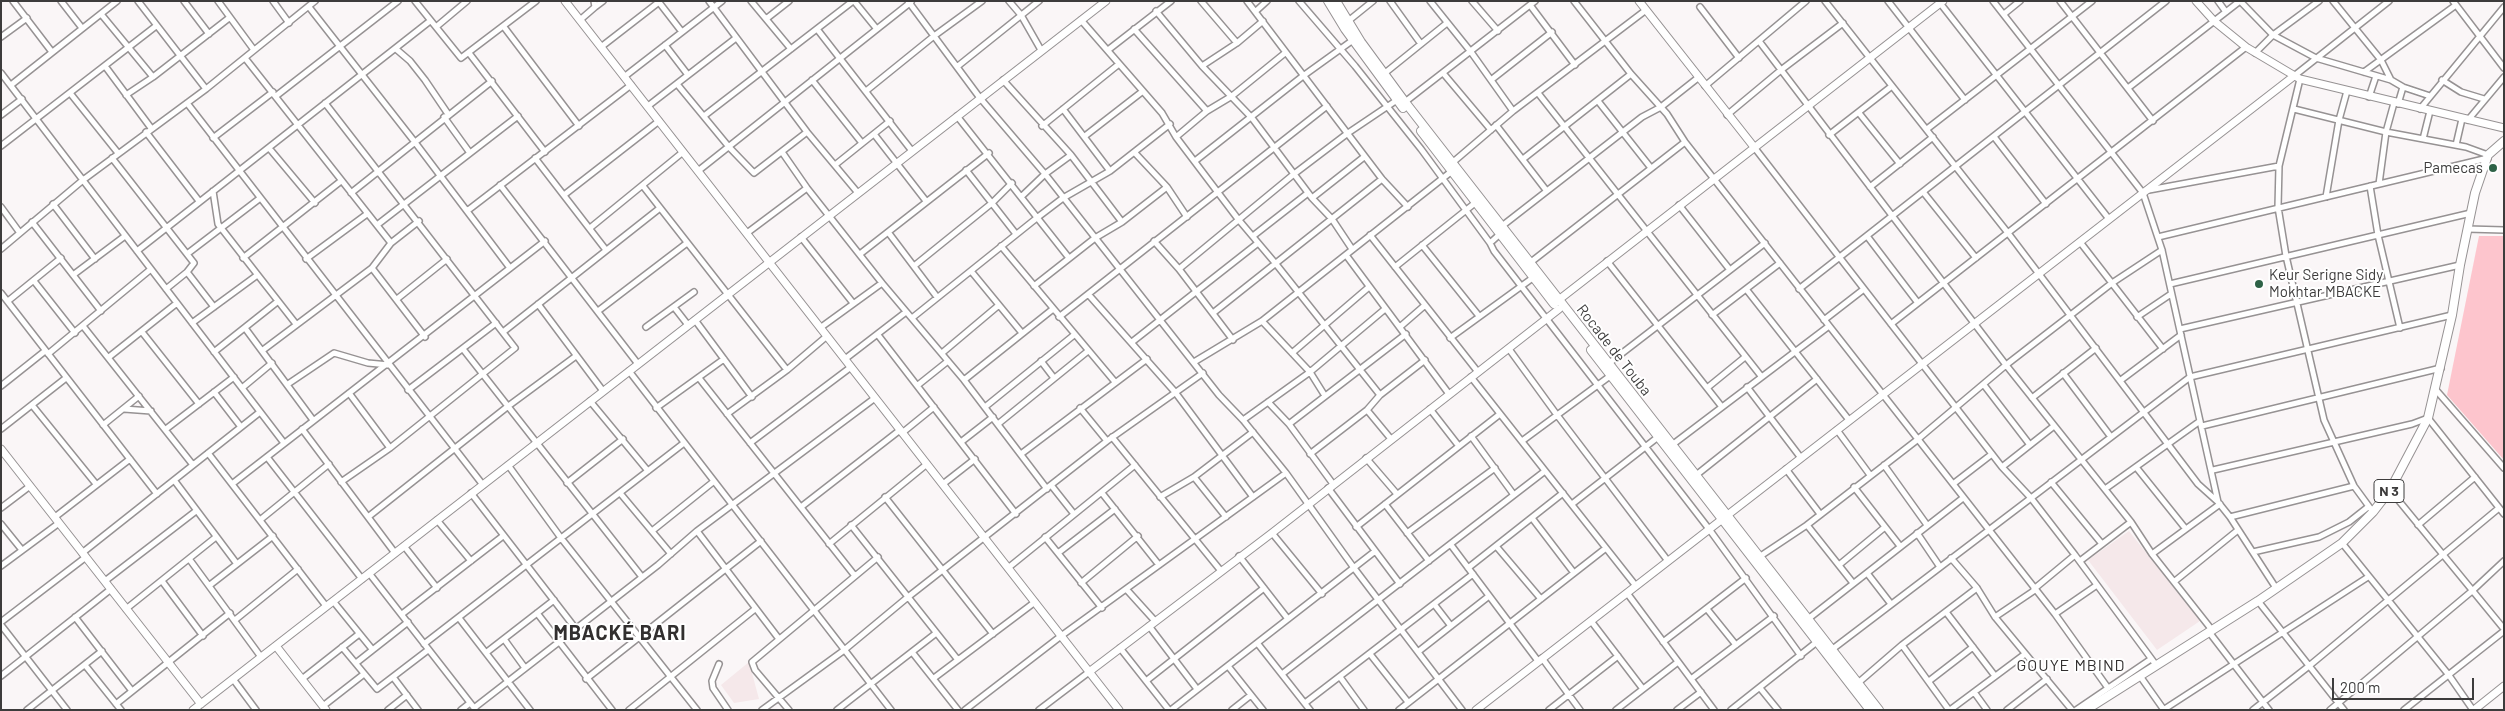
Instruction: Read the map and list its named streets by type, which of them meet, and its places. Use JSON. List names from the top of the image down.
{
  "streets": {
    "main road": ["Rocade de Touba", "N 3"]
  },
  "districts": ["MBACKÉ BARI", "GOUYE MBIND"],
  "places": ["Pamecas", "Keur Serigne Sidy Mokhtar MBACKE"],
  "scale_bar": "200 m"
}
